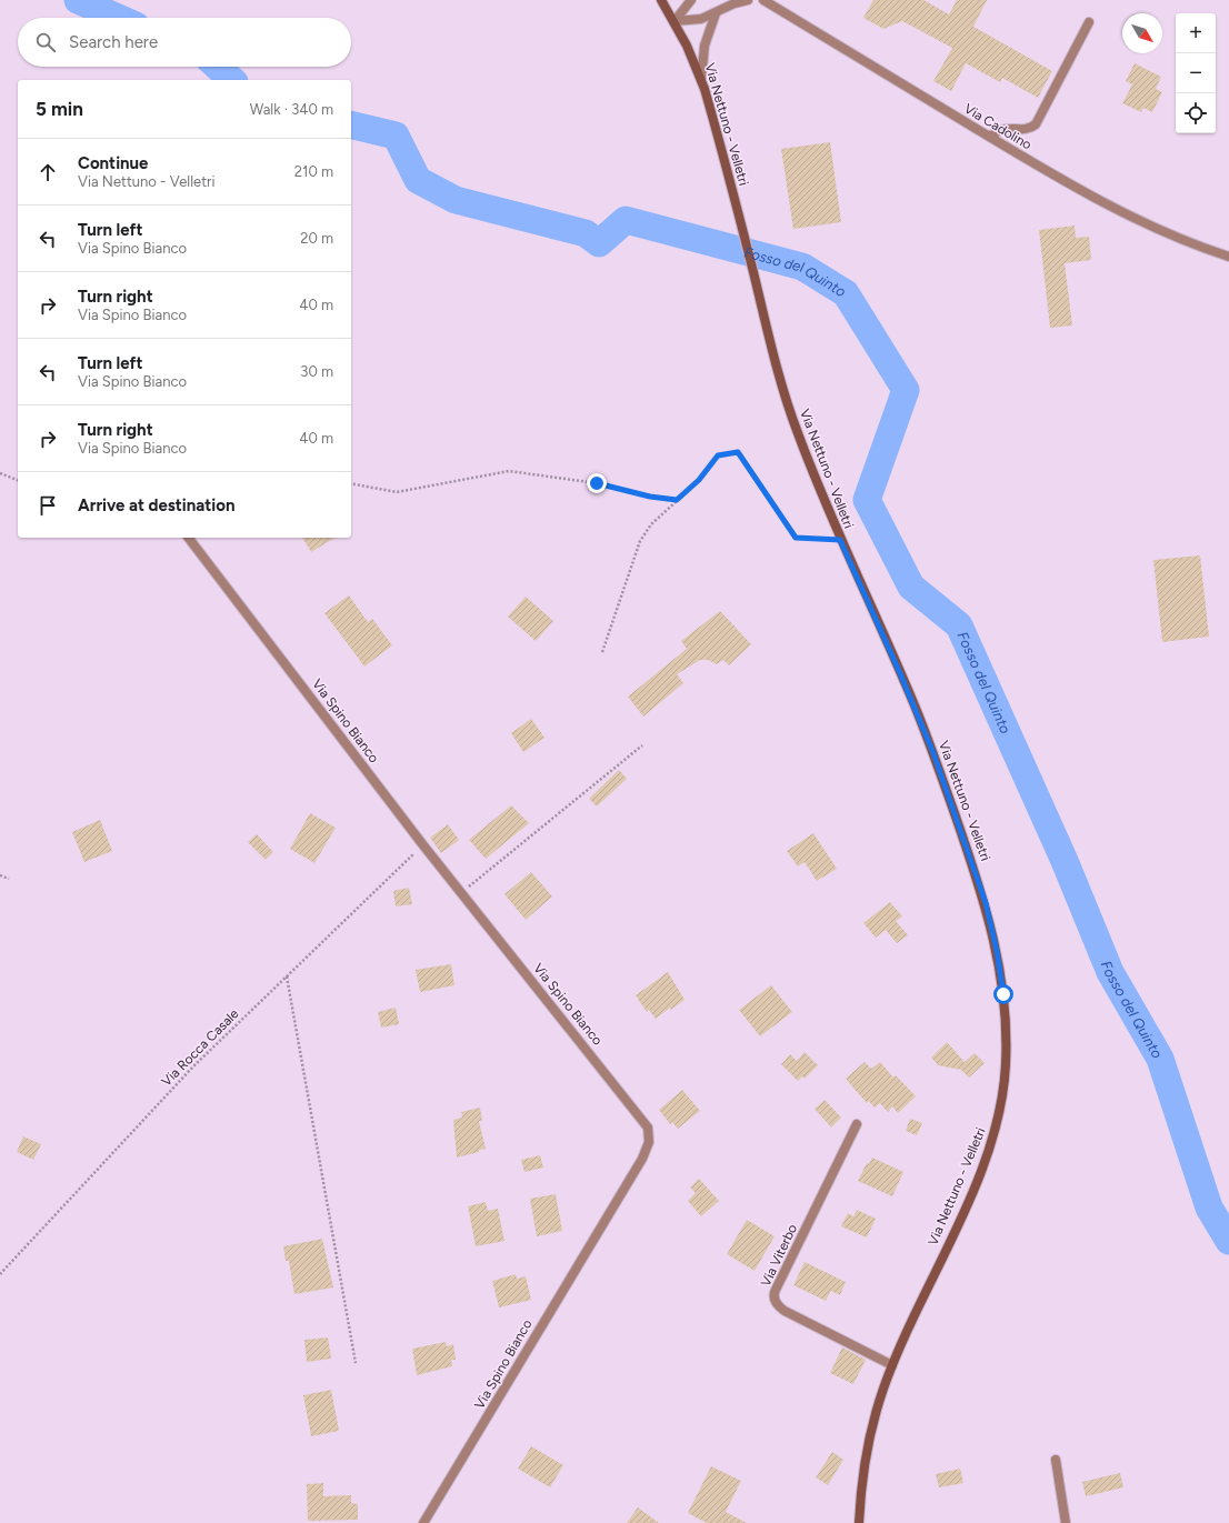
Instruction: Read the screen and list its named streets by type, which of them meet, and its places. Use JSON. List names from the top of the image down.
{
  "streets": {
    "main road": ["Via Nettuno - Velletri"],
    "street": ["Via Cadolino", "Via Spino Bianco", "Via Viterbo"],
    "path": ["Via Rocca Casale"]
  },
  "crossings": [
    ["Via Nettuno - Velletri", "Via Viterbo"],
    ["Via Spino Bianco", "Via Rocca Casale"]
  ],
  "water": ["Fosso del Quinto"],
  "north": "bottom right",
  "page": {
    "map_buttons": ["+", "−"],
    "search": "Search here",
    "heading": ["5 min", "Walk · 340 m"],
    "list": [
      ["Continue", "Via Nettuno - Velletri", "210 m"],
      ["Turn left", "Via Spino Bianco", "20 m"],
      ["Turn right", "Via Spino Bianco", "40 m"],
      ["Turn left", "Via Spino Bianco", "30 m"],
      ["Turn right", "Via Spino Bianco", "40 m"],
      "Arrive at destination"
    ]
  }
}
